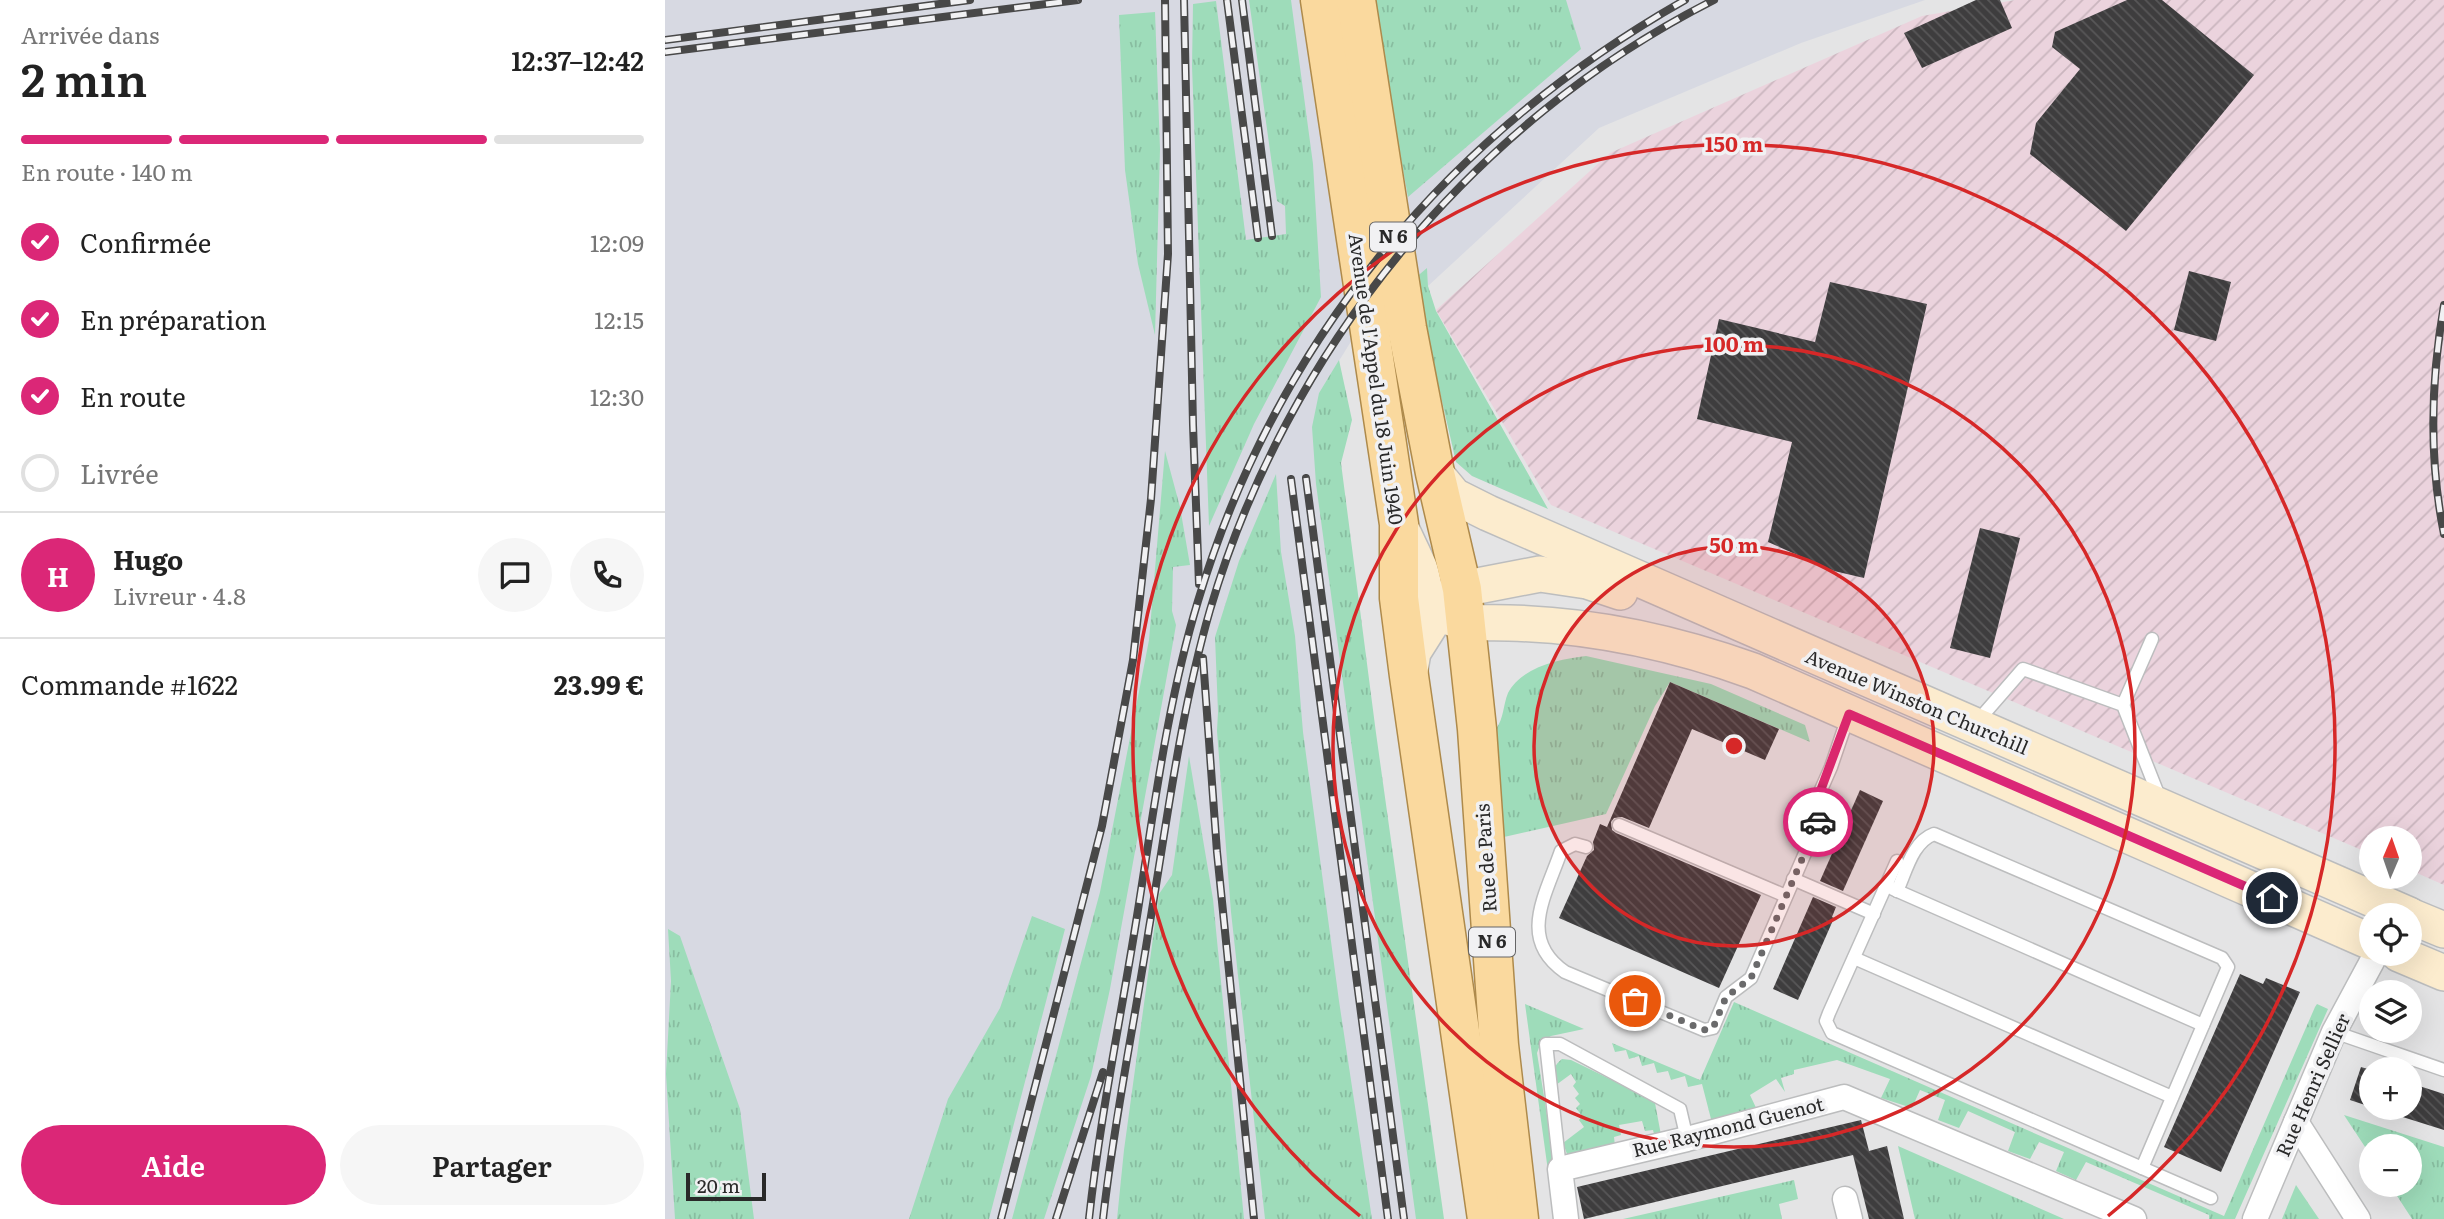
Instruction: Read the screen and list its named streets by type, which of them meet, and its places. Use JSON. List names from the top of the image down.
{
  "streets": {
    "main road": [
      "N 6",
      "Avenue de l'Appel du 18 Juin 1940",
      "Avenue Winston Churchill",
      "Rue de Paris"
    ],
    "street": ["Rue Henri Sellier", "Rue Raymond Guenot"]
  },
  "crossings": [
    ["N 6", "Avenue de l'Appel du 18 Juin 1940"],
    ["N 6", "Avenue Winston Churchill"],
    ["N 6", "Rue de Paris"],
    ["Avenue Winston Churchill", "Rue de Paris"]
  ],
  "scale_bar": "20 m",
  "north": "top",
  "page": {
    "heading": ["2 min", "Arrivée dans", "12:37–12:42"],
    "panel": [
      "Hugo",
      "Livreur · 4.8",
      "Commande #1622",
      "23.99 €"
    ],
    "bar": "En route · 140 m",
    "list": [
      ["Confirmée", "12:09"],
      ["En préparation", "12:15"],
      ["En route", "12:30"],
      "Livrée"
    ],
    "round": "H",
    "map_buttons": ["+", "−"],
    "buttons": ["Aide", "Partager"],
    "scale": "20 m"
  },
  "rings": ["150 m", "100 m", "50 m"]
}
